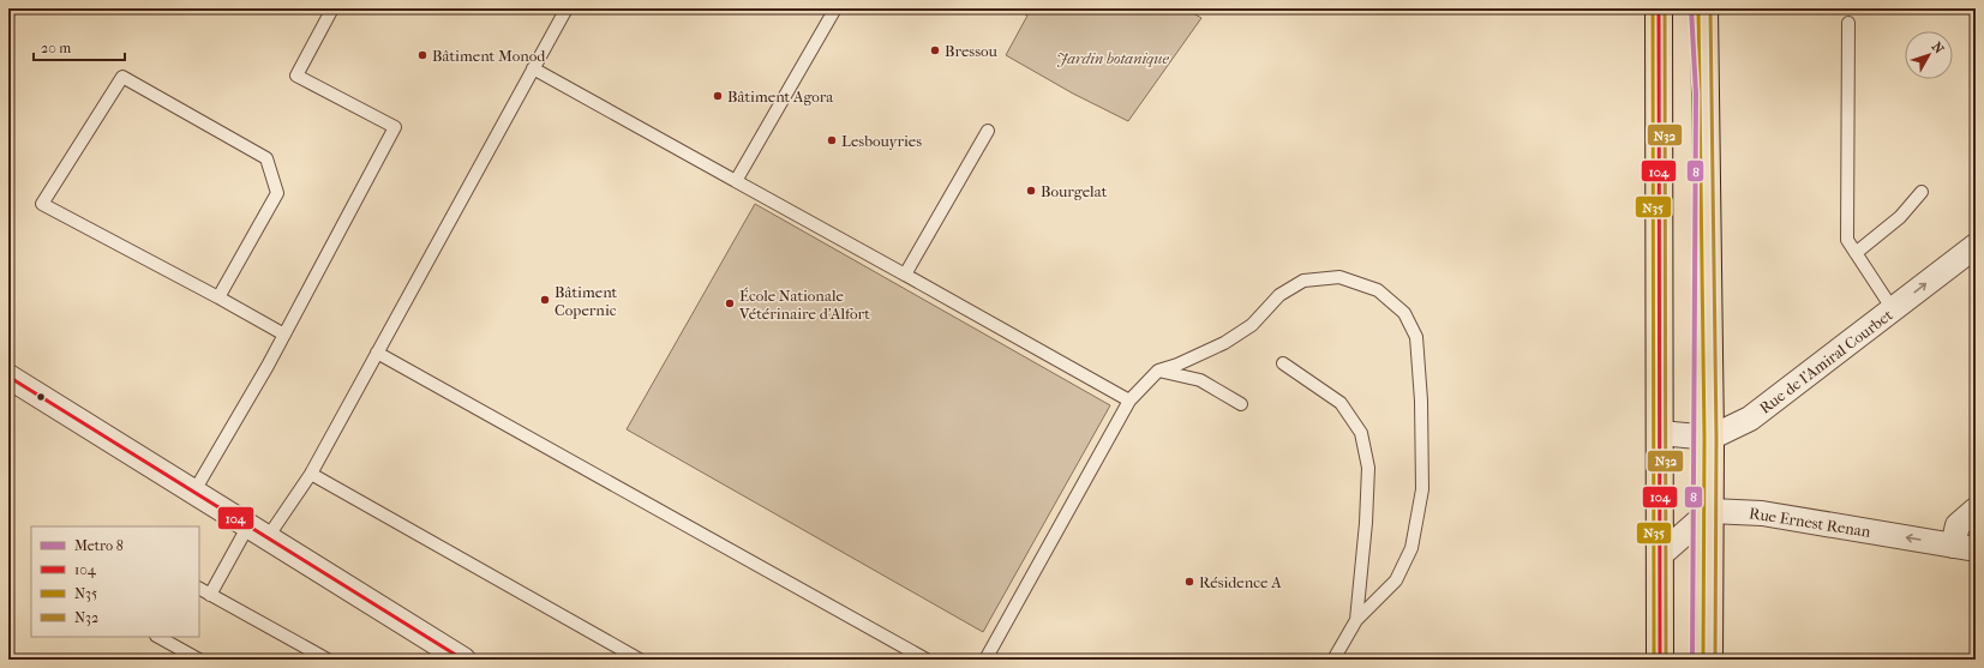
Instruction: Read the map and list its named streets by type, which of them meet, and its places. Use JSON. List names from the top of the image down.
{
  "streets": {
    "street": ["Rue de l'Amiral Courbet", "Rue Ernest Renan"]
  },
  "one_way": ["Rue Ernest Renan"],
  "parks": ["Jardin botanique"],
  "places": [
    "Bressou",
    "Bâtiment Monod",
    "Bâtiment Agora",
    "Lesbouyries",
    "Bourgelat",
    "Bâtiment Copernic",
    "École Nationale Vétérinaire d'Alfort",
    "Résidence A"
  ],
  "lines": [
    "metro line 8",
    "transit line 104",
    "transit line N35",
    "transit line N32"
  ],
  "legend": [
    "Metro 8",
    "104",
    "N35",
    "N32"
  ],
  "scale_bar": "20 m",
  "north": "top right"
}
